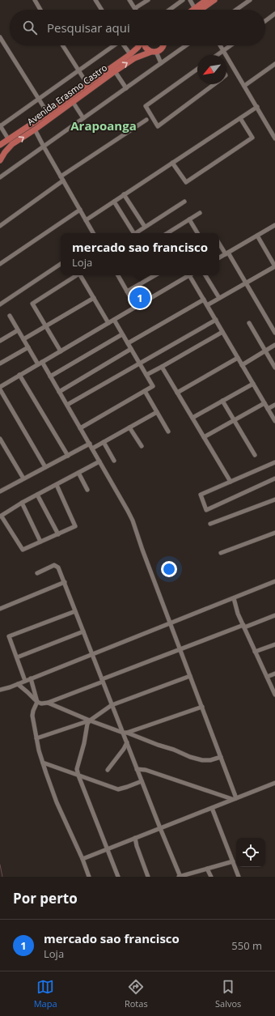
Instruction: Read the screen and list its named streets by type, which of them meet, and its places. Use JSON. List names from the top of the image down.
{
  "streets": {
    "main road": ["Avenida Erasmo Castro"]
  },
  "districts": ["Arapoanga"],
  "north": "bottom left",
  "page": {
    "search": "Pesquisar aqui",
    "popup": ["mercado sao francisco", "Loja"],
    "pins": "1",
    "heading": "Por perto",
    "list": [
      {
        "mark": "1",
        "name": "mercado sao francisco",
        "note": "Loja",
        "value": "550 m"
      }
    ],
    "nav": ["Mapa", "Rotas", "Salvos"]
  }
}
